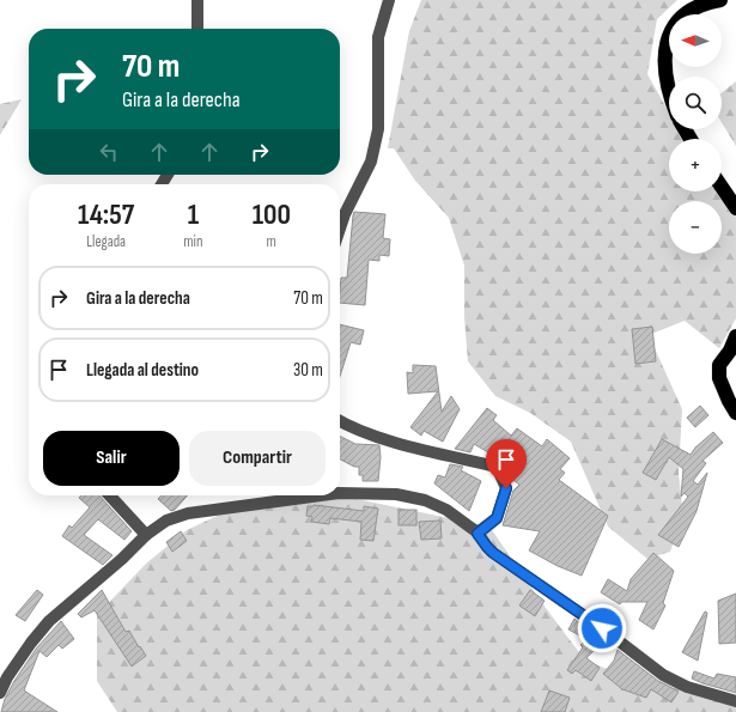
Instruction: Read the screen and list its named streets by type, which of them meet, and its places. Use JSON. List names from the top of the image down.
{
  "north": "left",
  "page": {
    "map_buttons": ["+", "−"],
    "turn": ["70 m", "Gira a la derecha"],
    "eta": [
      "14:57",
      "Llegada",
      "1",
      "min",
      "100",
      "m"
    ],
    "list": [
      {
        "name": "Gira a la derecha",
        "value": "70 m"
      },
      {
        "name": "Llegada al destino",
        "value": "30 m"
      }
    ],
    "buttons": ["Salir", "Compartir"]
  }
}
